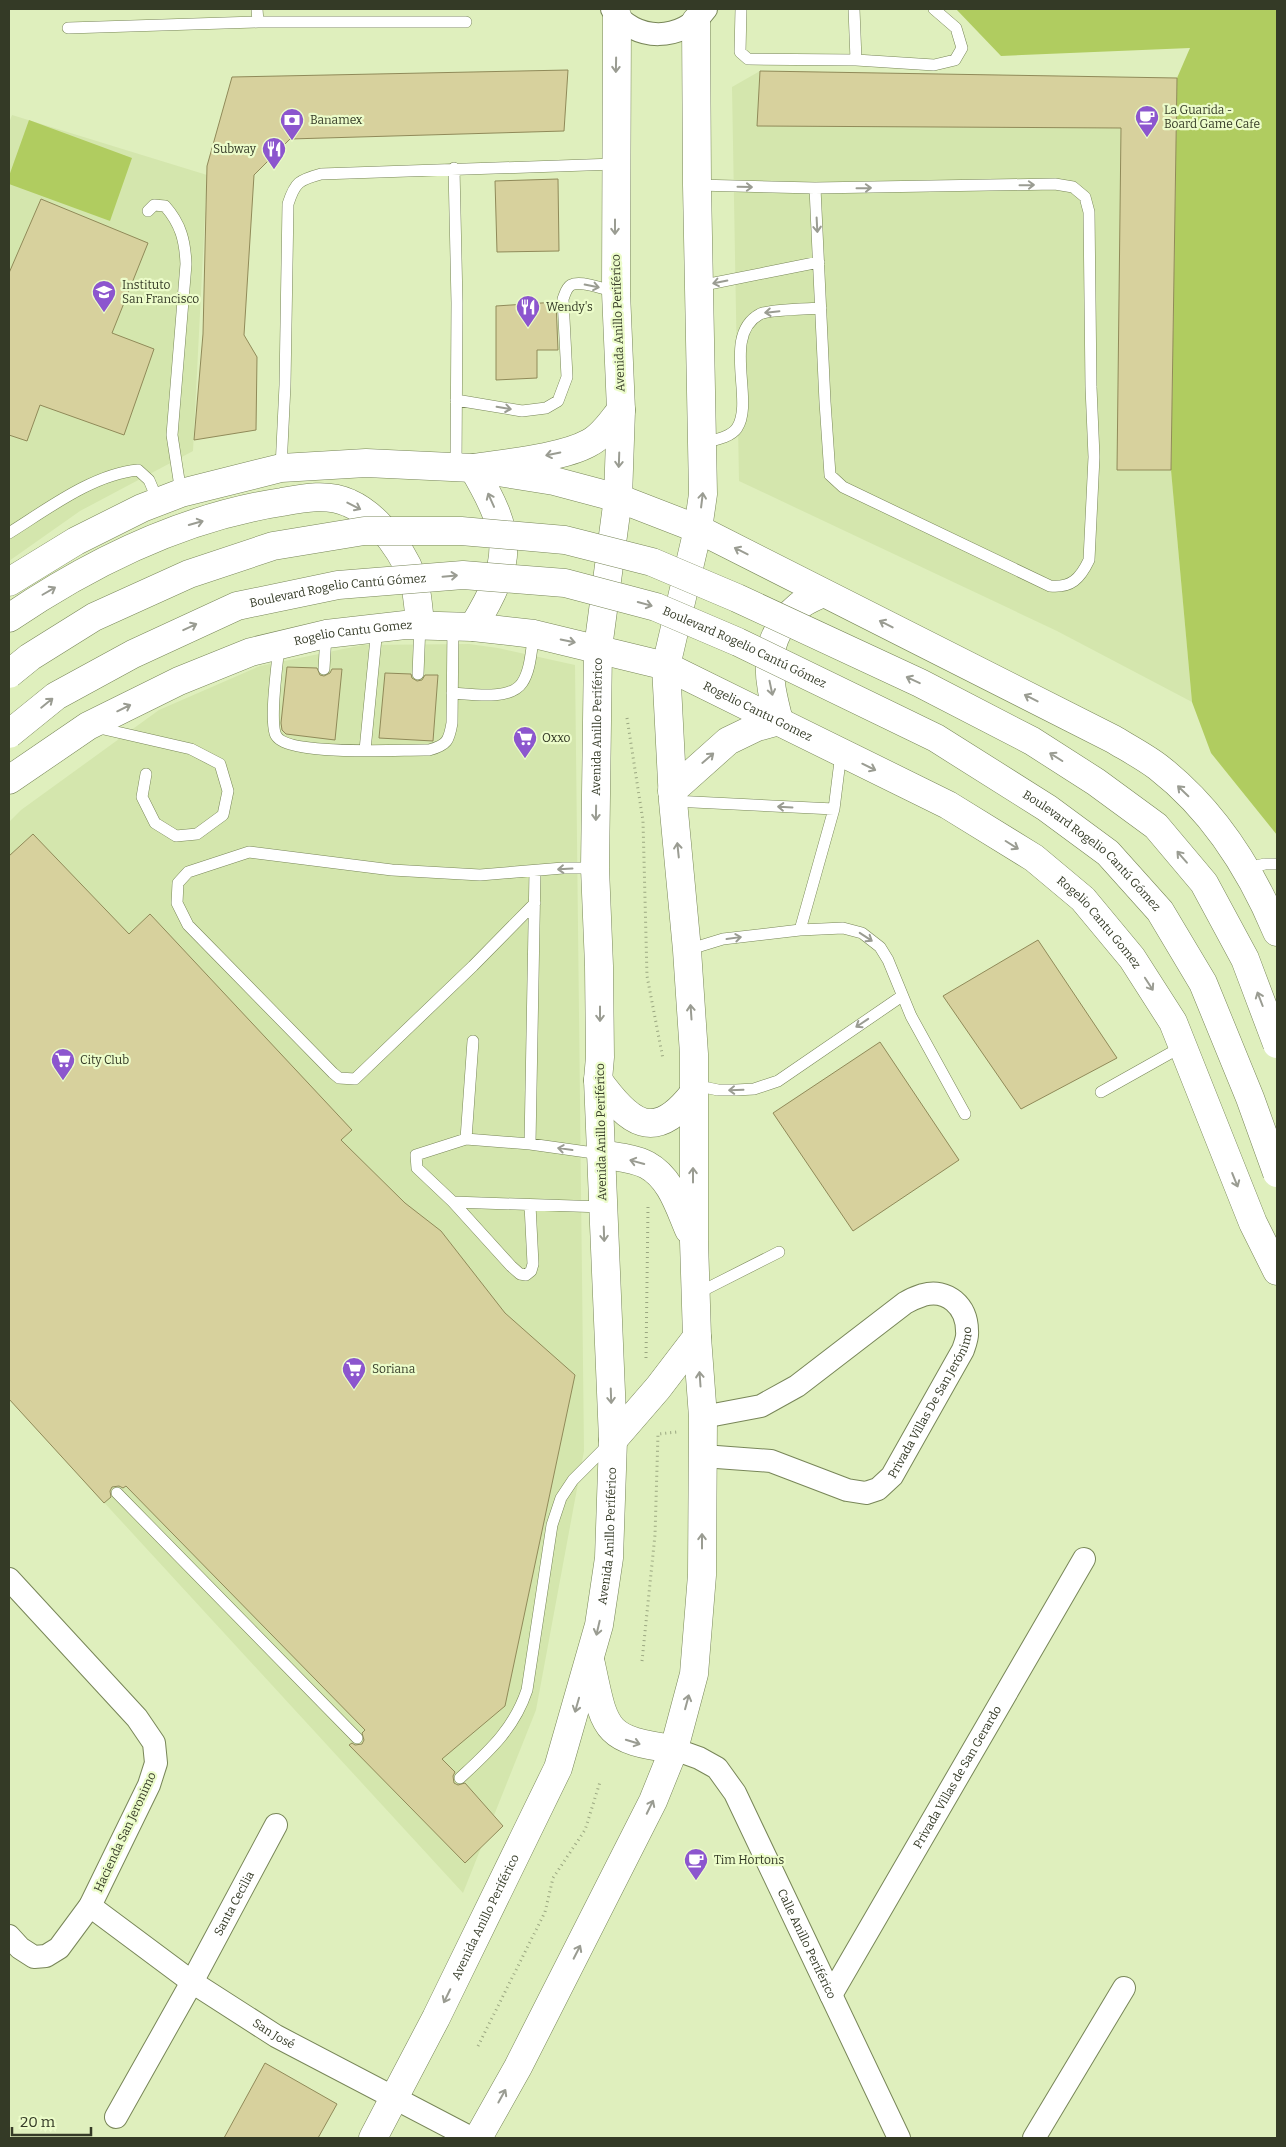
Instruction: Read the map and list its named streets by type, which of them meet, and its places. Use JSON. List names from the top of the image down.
{
  "streets": {
    "street": [
      "Avenida Anillo Periférico",
      "Boulevard Rogelio Cantú Gómez",
      "Rogelio Cantu Gomez",
      "Privada Villas De San Jerónimo",
      "Privada Villas de San Gerardo",
      "Hacienda San Jeronimo",
      "Santa Cecilia",
      "Calle Anillo Periférico",
      "San José"
    ]
  },
  "crossings": [
    ["Avenida Anillo Periférico", "Rogelio Cantu Gomez"],
    ["Avenida Anillo Periférico", "San José"],
    ["Privada Villas de San Gerardo", "Calle Anillo Periférico"],
    ["Hacienda San Jeronimo", "San José"],
    ["Santa Cecilia", "San José"]
  ],
  "places": {
    "cafe": ["La Guarida - Board Game Cafe", "Tim Hortons"],
    "bank": ["Banamex"],
    "restaurant": ["Subway", "Wendy's"],
    "school or university": ["Instituto San Francisco"],
    "supermarket": ["Oxxo", "City Club", "Soriana"]
  },
  "scale_bar": "20 m"
}
